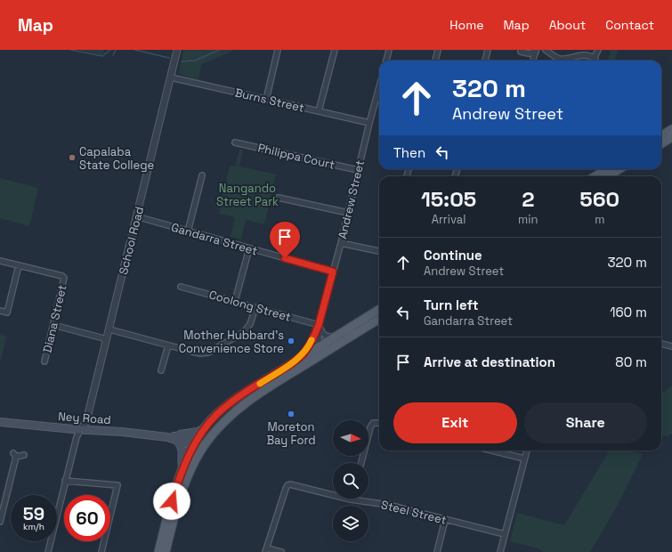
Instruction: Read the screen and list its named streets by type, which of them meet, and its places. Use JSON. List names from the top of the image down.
{
  "streets": {
    "main road": ["Ney Road"],
    "street": [
      "Burns Street",
      "Philippa Court",
      "Andrew Street",
      "Gandarra Street",
      "School Road",
      "Coolong Street",
      "Diana Street",
      "Steel Street"
    ]
  },
  "crossings": [
    ["Burns Street", "Andrew Street"],
    ["Burns Street", "School Road"],
    ["Philippa Court", "Andrew Street"],
    ["Andrew Street", "Gandarra Street"],
    ["Andrew Street", "Coolong Street"],
    ["Gandarra Street", "School Road"],
    ["School Road", "Ney Road"]
  ],
  "parks": ["Nangando Street Park"],
  "places": ["Capalaba State College", "Mother Hubbard's Convenience Store", "Moreton Bay Ford"],
  "north": "right",
  "page": {
    "header": "Map",
    "nav": [
      "Home",
      "Map",
      "About",
      "Contact"
    ],
    "turn": ["320 m", "Andrew Street"],
    "then": "Then",
    "eta": [
      "15:05",
      "Arrival",
      "2",
      "min",
      "560",
      "m"
    ],
    "list": [
      {
        "name": "Continue",
        "note": "Andrew Street",
        "value": "320 m"
      },
      {
        "name": "Turn left",
        "note": "Gandarra Street",
        "value": "160 m"
      },
      {
        "name": "Arrive at destination",
        "value": "80 m"
      }
    ],
    "buttons": ["Exit", "Share"],
    "speed": "59 km/h",
    "limit": "60"
  }
}
